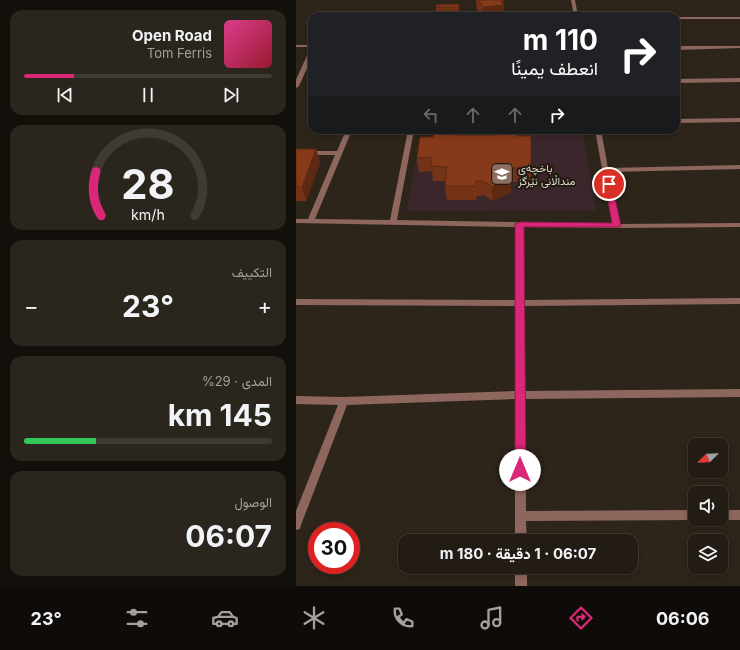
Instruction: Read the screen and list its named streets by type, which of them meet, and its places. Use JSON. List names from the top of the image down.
{
  "places": {
    "school or university": ["باخچەی منداڵانی نێرگز"]
  },
  "north": "bottom left",
  "page": {
    "turn": ["110 m", "انعطف يمينًا"],
    "song": ["Open Road", "Tom Ferris"],
    "tile": [
      "التكييف",
      ["المدى · 29%", "145 km"],
      ["الوصول", "06:07"]
    ],
    "heat": ["−", "23°", "+"],
    "limit": "30",
    "trip": "06:07 · 1 دقيقة · 180 m",
    "tabs": ["06:06", "23°"],
    "gauge": ["28", "km/h"]
  }
}
